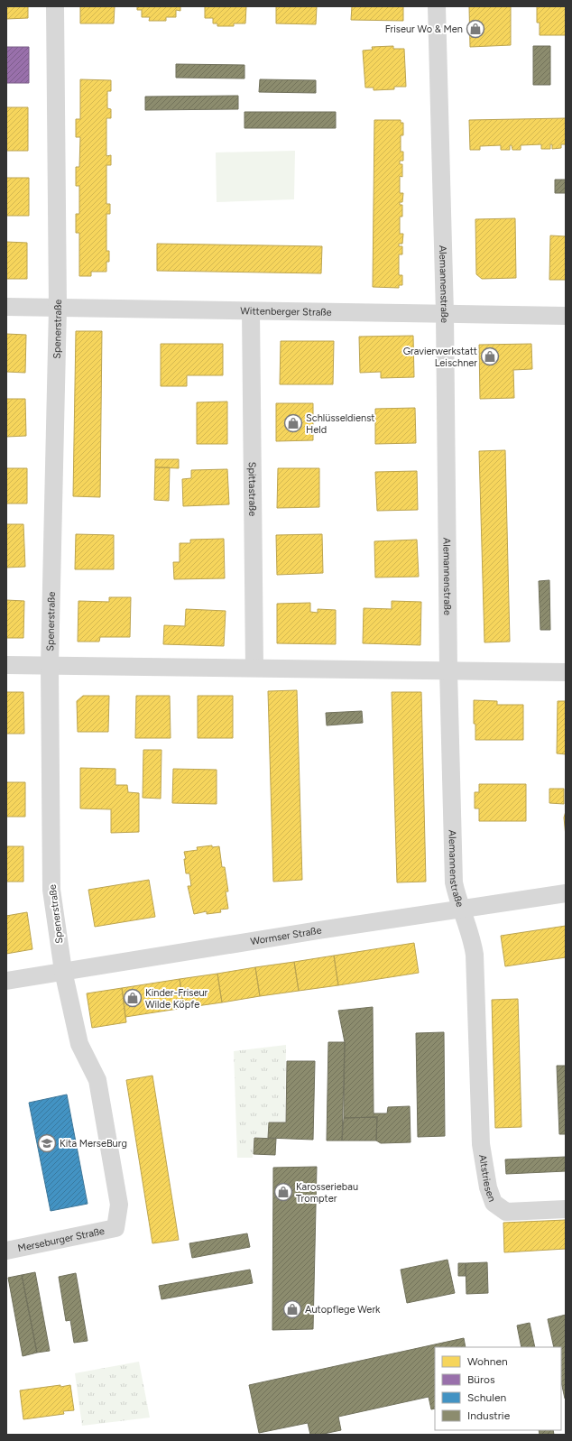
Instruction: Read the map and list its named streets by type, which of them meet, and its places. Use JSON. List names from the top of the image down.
{
  "streets": {
    "street": [
      "Alemannenstraße",
      "Wittenberger Straße",
      "Spenerstraße",
      "Spittastraße",
      "Wormser Straße",
      "Altstriesen",
      "Merseburger Straße"
    ]
  },
  "crossings": [
    ["Alemannenstraße", "Wittenberger Straße"],
    ["Alemannenstraße", "Wormser Straße"],
    ["Alemannenstraße", "Altstriesen"],
    ["Wittenberger Straße", "Spenerstraße"],
    ["Wittenberger Straße", "Spittastraße"],
    ["Spenerstraße", "Wormser Straße"],
    ["Spenerstraße", "Merseburger Straße"]
  ],
  "places": {
    "shop": [
      "Friseur Wo & Men",
      "Gravierwerkstatt Leischner",
      "Schlüsseldienst Held",
      "Kinder-Friseur Wilde Köpfe",
      "Karosseriebau Trompter",
      "Autopflege Werk"
    ],
    "school or university": ["Kita MerseBurg"]
  },
  "legend": [
    "Wohnen",
    "Büros",
    "Schulen",
    "Industrie"
  ]
}
